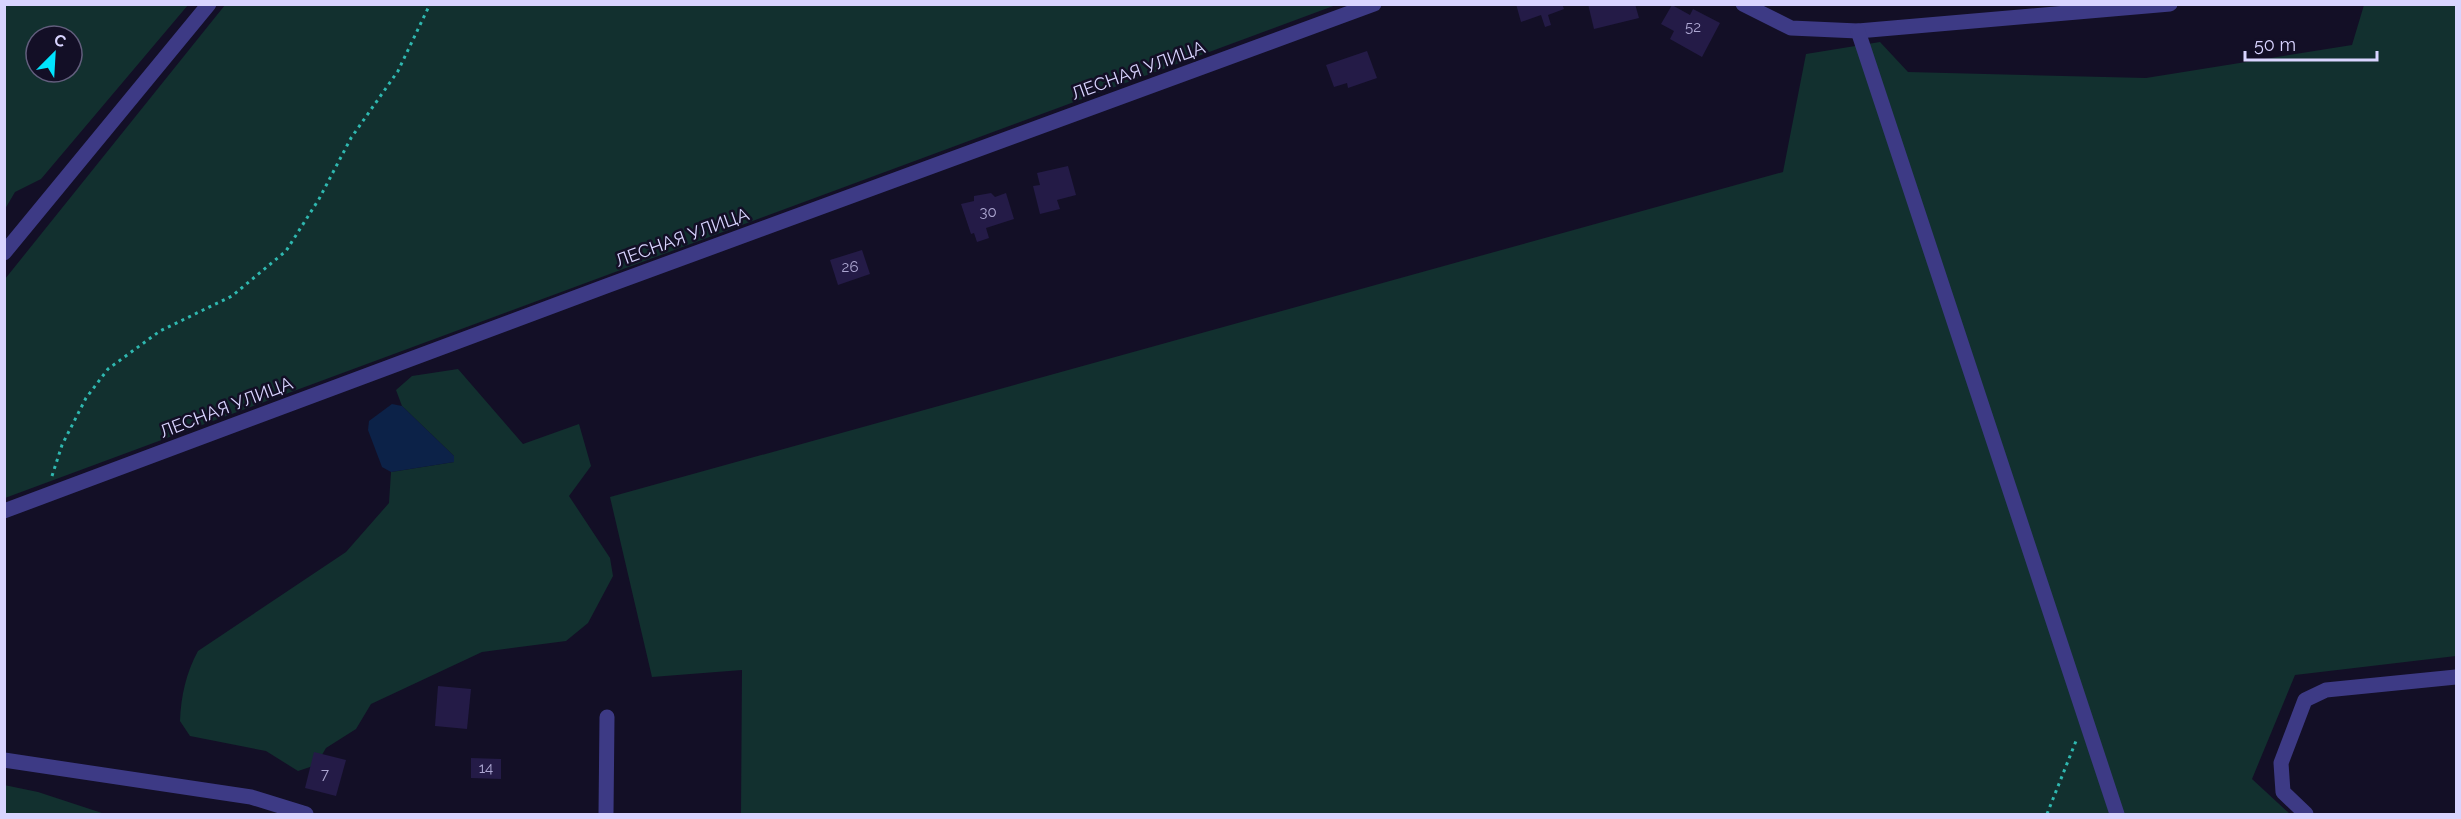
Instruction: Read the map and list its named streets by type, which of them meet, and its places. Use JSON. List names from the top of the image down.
{
  "streets": {
    "street": ["ЛЕСНАЯ УЛИЦА"]
  },
  "house_numbers": [
    "52",
    "30",
    "26",
    "14",
    "7"
  ],
  "scale_bar": "50 m",
  "north": "top right"
}
